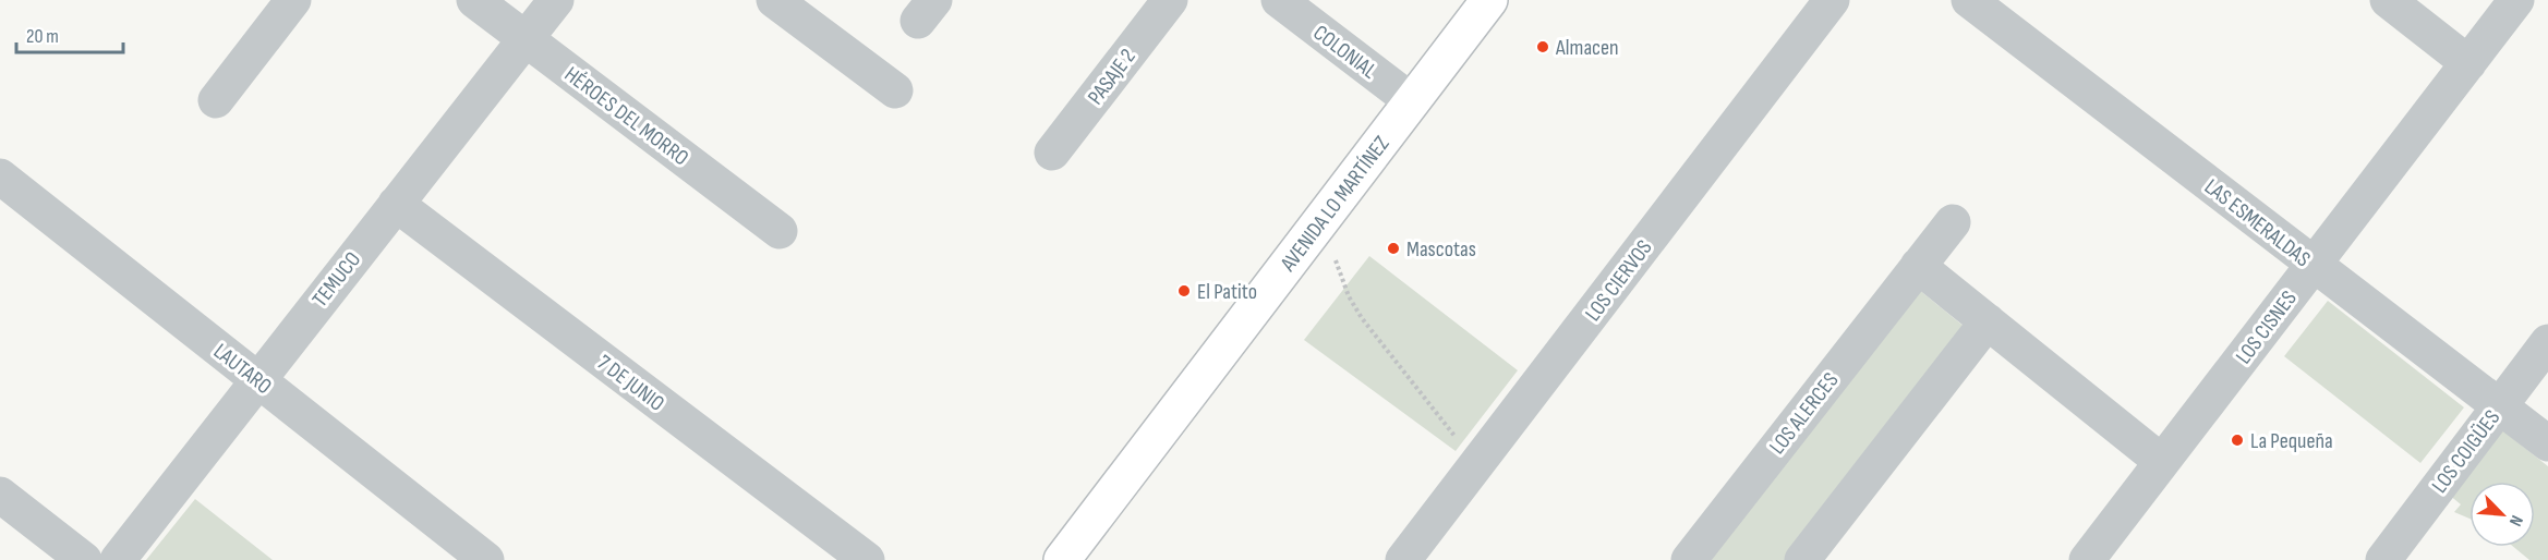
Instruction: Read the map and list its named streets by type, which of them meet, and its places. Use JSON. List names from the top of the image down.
{
  "streets": {
    "main road": ["AVENIDA LO MARTÍNEZ"],
    "street": [
      "COLONIAL",
      "PASAJE 2",
      "HÉROES DEL MORRO",
      "LAS ESMERALDAS",
      "TEMUCO",
      "LOS CIERVOS",
      "LOS CISNES",
      "LAUTARO",
      "7 DE JUNIO",
      "LOS ALERCES",
      "LOS COIGÜES"
    ]
  },
  "crossings": [
    ["COLONIAL", "AVENIDA LO MARTÍNEZ"],
    ["HÉROES DEL MORRO", "TEMUCO"],
    ["LAS ESMERALDAS", "LOS CISNES"],
    ["LAS ESMERALDAS", "LOS COIGÜES"],
    ["TEMUCO", "LAUTARO"],
    ["TEMUCO", "7 DE JUNIO"]
  ],
  "places": [
    "Almacen",
    "Mascotas",
    "El Patito",
    "La Pequeña"
  ],
  "scale_bar": "20 m",
  "north": "bottom right"
}
